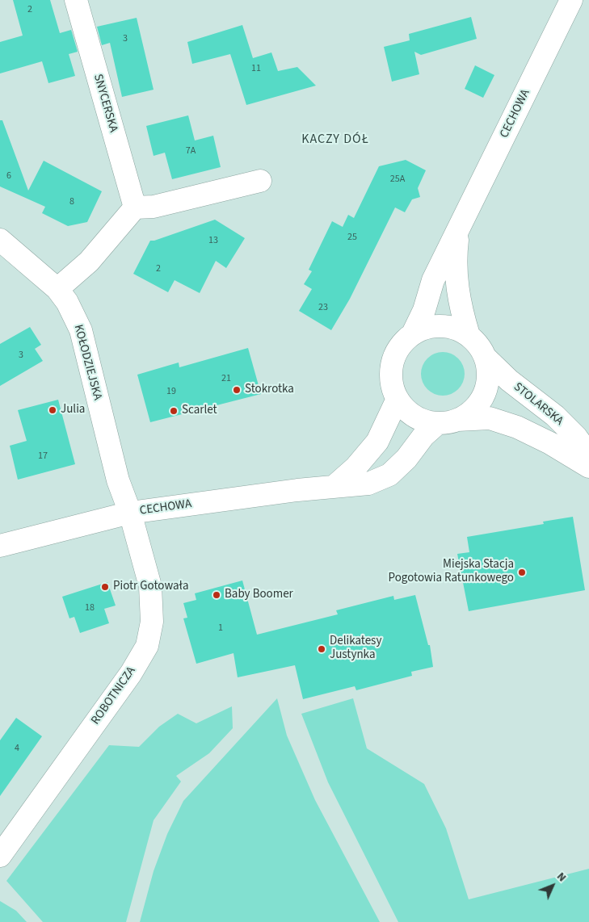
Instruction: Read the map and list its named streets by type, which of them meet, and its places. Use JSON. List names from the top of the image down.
{
  "streets": {
    "street": [
      "SNYCERSKA",
      "CECHOWA",
      "KOŁODZIEJSKA",
      "STOLARSKA",
      "ROBOTNICZA"
    ]
  },
  "crossings": [
    ["CECHOWA", "KOŁODZIEJSKA"],
    ["CECHOWA", "STOLARSKA"],
    ["CECHOWA", "ROBOTNICZA"],
    ["KOŁODZIEJSKA", "ROBOTNICZA"]
  ],
  "districts": ["KACZY DÓŁ"],
  "places": [
    "Stokrotka",
    "Julia",
    "Scarlet",
    "Miejska Stacja Pogotowia Ratunkowego",
    "Piotr Gotowała",
    "Baby Boomer",
    "Delikatesy Justynka"
  ],
  "house_numbers": [
    "2",
    "3",
    "11",
    "7A",
    "6",
    "25A",
    "8",
    "25",
    "13",
    "2",
    "23",
    "3",
    "21",
    "19",
    "17",
    "18",
    "1",
    "4"
  ],
  "north": "top right"
}
